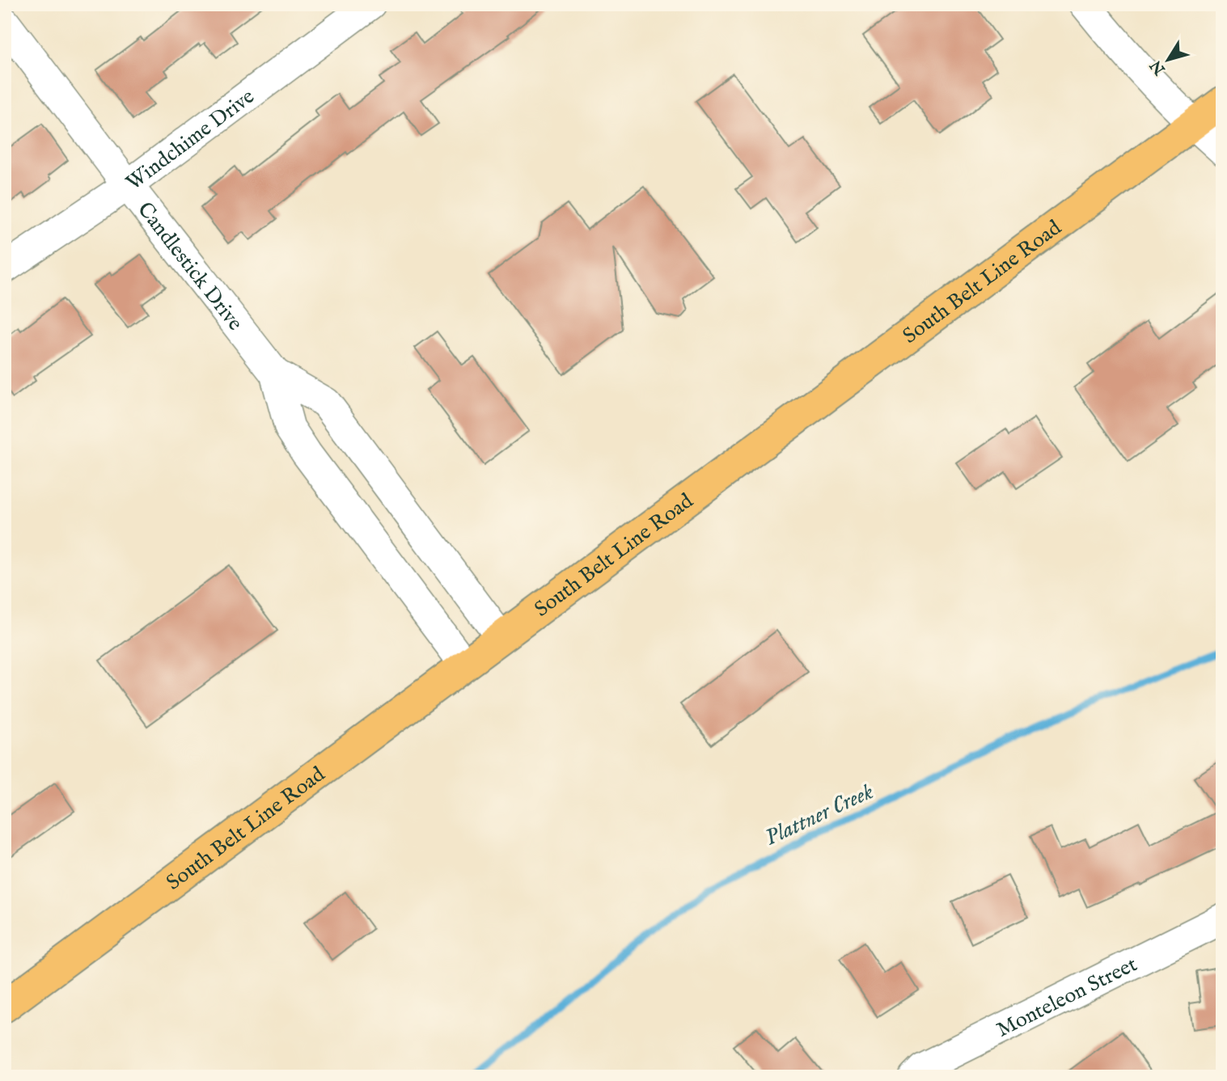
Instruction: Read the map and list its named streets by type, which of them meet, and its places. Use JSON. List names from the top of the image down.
{
  "streets": {
    "main road": ["South Belt Line Road"],
    "street": ["Windchime Drive", "Candlestick Drive", "Monteleon Street"]
  },
  "crossings": [
    ["Windchime Drive", "Candlestick Drive"],
    ["Candlestick Drive", "South Belt Line Road"]
  ],
  "water": ["Plattner Creek"],
  "north": "bottom left"
}
